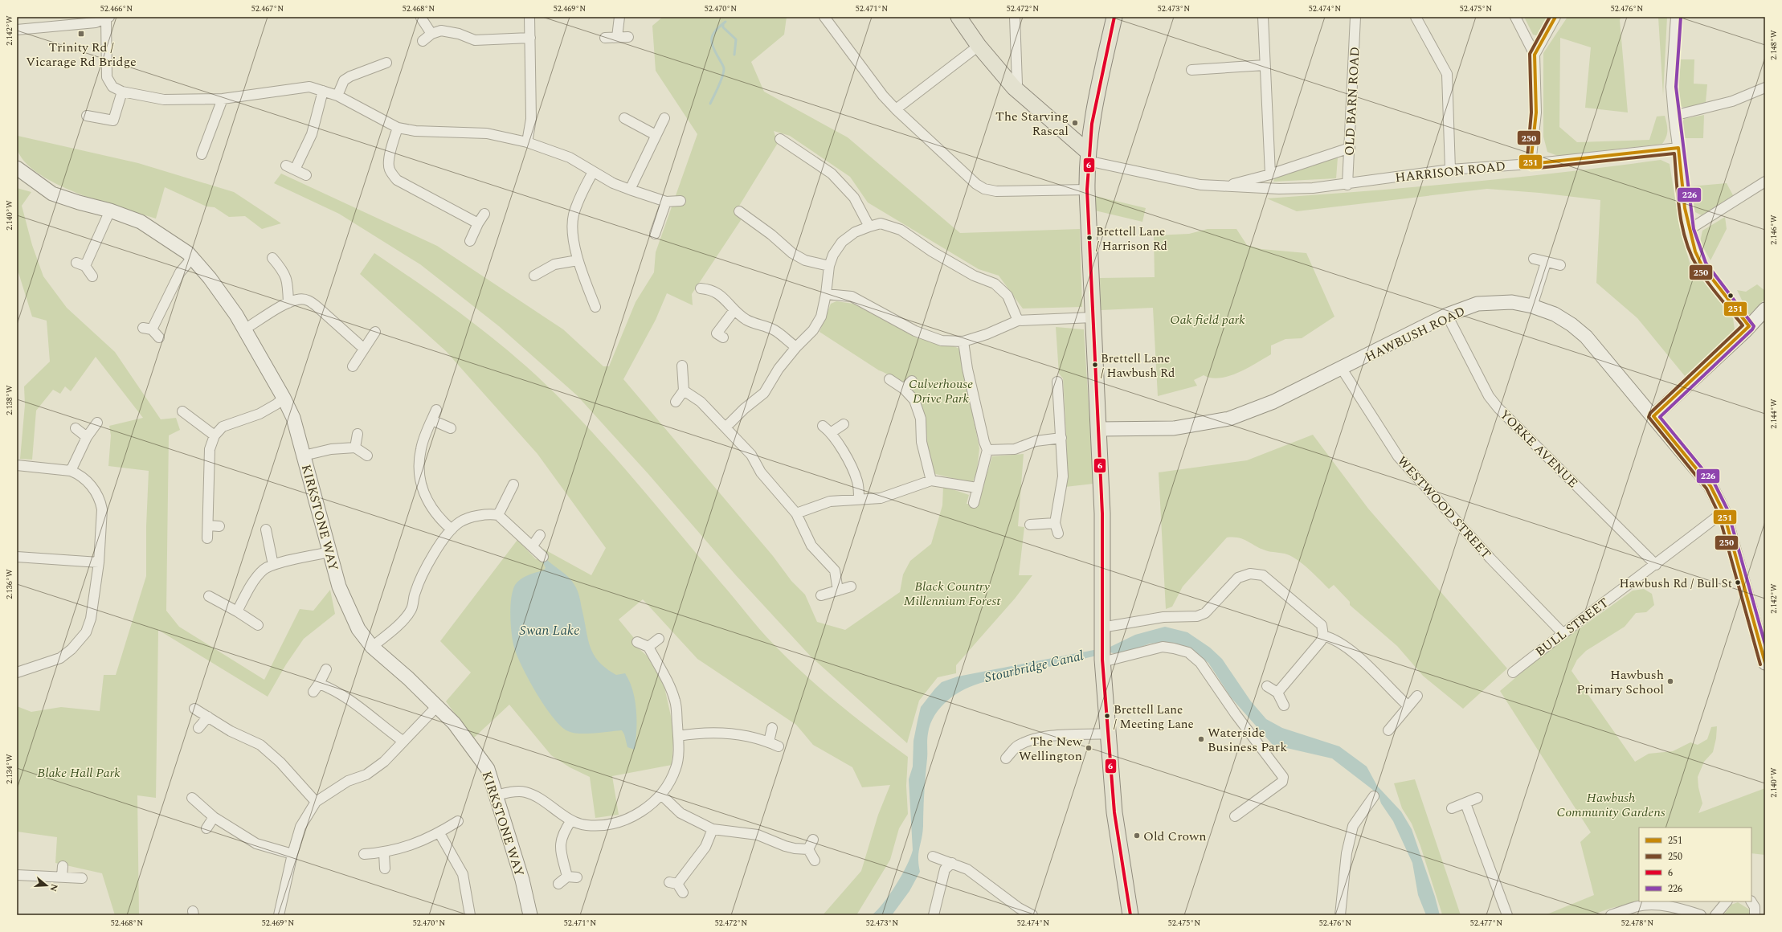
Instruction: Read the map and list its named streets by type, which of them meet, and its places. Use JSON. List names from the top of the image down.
{
  "streets": {
    "street": [
      "OLD BARN ROAD",
      "HARRISON ROAD",
      "HAWBUSH ROAD",
      "YORKE AVENUE",
      "WESTWOOD STREET",
      "KIRKSTONE WAY",
      "BULL STREET"
    ]
  },
  "crossings": [
    ["OLD BARN ROAD", "HARRISON ROAD"],
    ["HAWBUSH ROAD", "YORKE AVENUE"],
    ["HAWBUSH ROAD", "WESTWOOD STREET"],
    ["HAWBUSH ROAD", "BULL STREET"],
    ["YORKE AVENUE", "BULL STREET"],
    ["WESTWOOD STREET", "BULL STREET"]
  ],
  "water": ["Swan Lake", "Stourbridge Canal"],
  "parks": [
    "Oak field park",
    "Culverhouse Drive Park",
    "Black Country Millennium Forest",
    "Blake Hall Park",
    "Hawbush Community Gardens"
  ],
  "places": {
    "transit": ["Trinity Rd / Vicarage Rd Bridge"],
    "other": [
      "The Starving Rascal",
      "Brettell Lane / Harrison Rd",
      "Brettell Lane / Hawbush Rd",
      "Hawbush Rd / Bull St",
      "Hawbush Primary School",
      "Brettell Lane / Meeting Lane",
      "Waterside Business Park",
      "The New Wellington",
      "Old Crown"
    ]
  },
  "lines": [
    "transit line 251",
    "transit line 250",
    "transit line 6",
    "transit line 226"
  ],
  "legend": [
    "251",
    "250",
    "6",
    "226"
  ],
  "north": "right",
  "coordinates": [
    "52.466°N",
    "52.467°N",
    "52.468°N",
    "52.469°N",
    "52.470°N",
    "52.471°N",
    "52.472°N",
    "52.473°N",
    "52.474°N",
    "52.475°N",
    "52.476°N",
    "2.142°W",
    "2.148°W",
    "2.140°W",
    "2.146°W",
    "2.138°W",
    "2.144°W",
    "2.136°W",
    "2.134°W",
    "52.477°N",
    "52.478°N"
  ]
}
